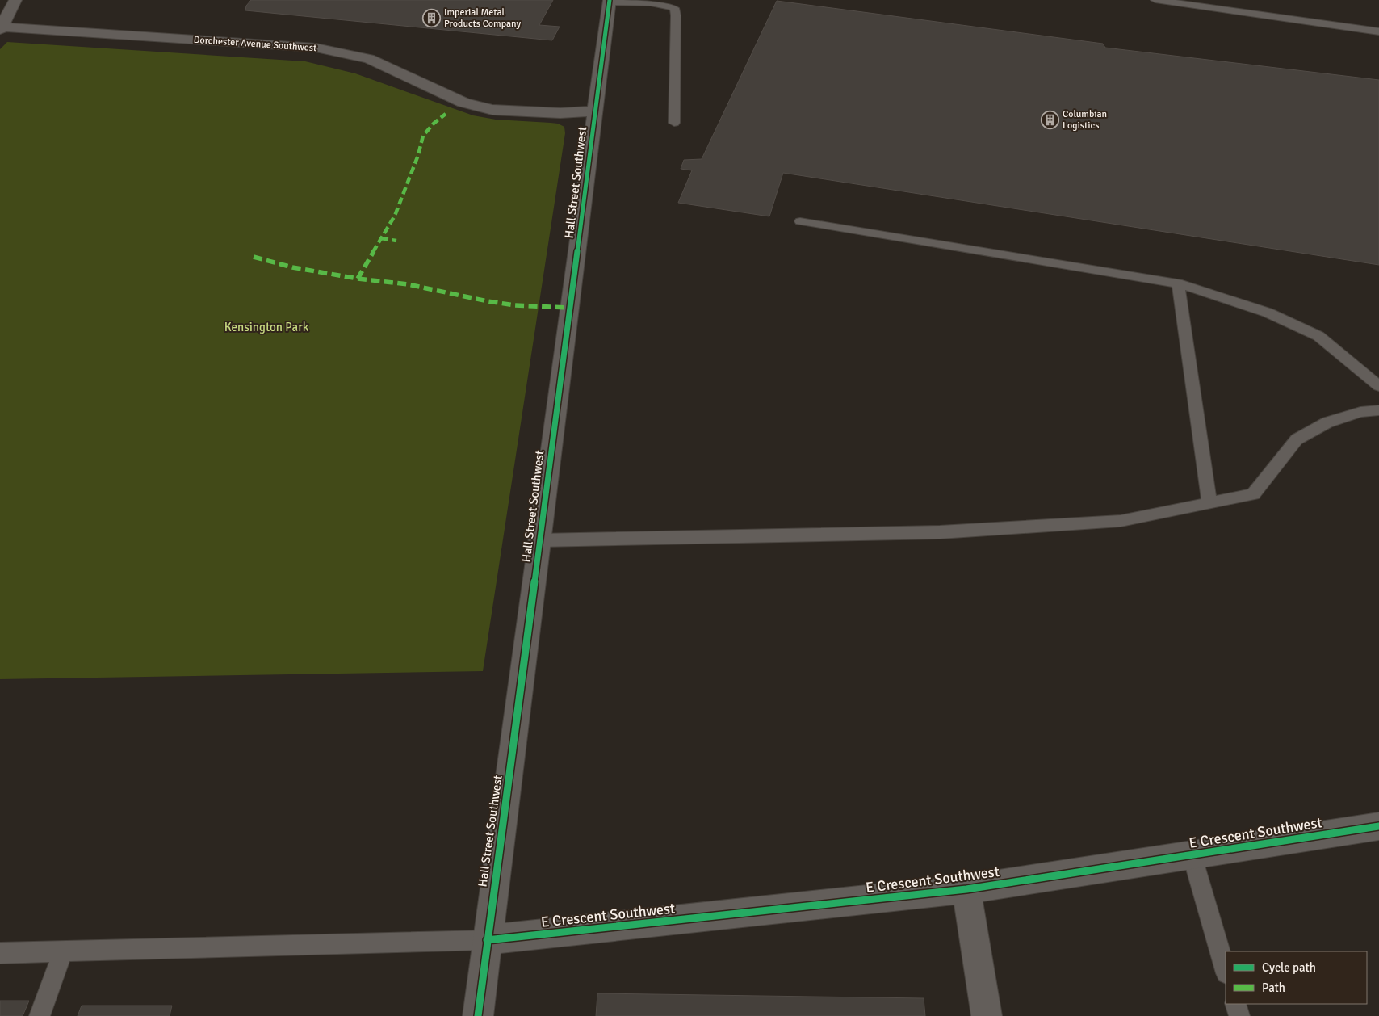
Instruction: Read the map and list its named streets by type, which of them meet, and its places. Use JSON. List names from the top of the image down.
{
  "streets": {
    "street": ["Dorchester Avenue Southwest", "Hall Street Southwest", "E Crescent Southwest"]
  },
  "crossings": [
    ["Dorchester Avenue Southwest", "Hall Street Southwest"],
    ["Hall Street Southwest", "E Crescent Southwest"]
  ],
  "parks": ["Kensington Park"],
  "places": {
    "building": ["Imperial Metal Products Company", "Columbian Logistics"]
  },
  "legend": ["Cycle path", "Path"]
}
